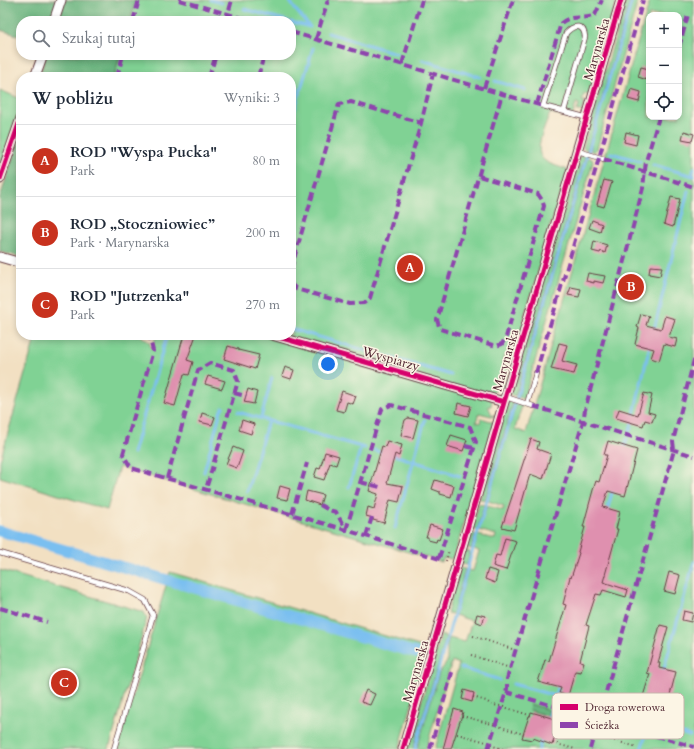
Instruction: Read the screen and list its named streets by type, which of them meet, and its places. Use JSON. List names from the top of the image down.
{
  "streets": {
    "street": ["Marynarska", "Wyspiarzy"]
  },
  "crossings": [
    ["Marynarska", "Wyspiarzy"]
  ],
  "legend": ["Droga rowerowa", "Ścieżka"],
  "page": {
    "map_buttons": ["+", "−"],
    "search": "Szukaj tutaj",
    "heading": ["W pobliżu", "Wyniki: 3"],
    "list": [
      {
        "mark": "A",
        "name": "ROD \"Wyspa Pucka\"",
        "note": "Park",
        "value": "80 m"
      },
      {
        "mark": "B",
        "name": "ROD „Stoczniowiec”",
        "note": "Park · Marynarska",
        "value": "200 m"
      },
      {
        "mark": "C",
        "name": "ROD \"Jutrzenka\"",
        "note": "Park",
        "value": "270 m"
      }
    ],
    "pins": ["A", "B", "C"]
  }
}
